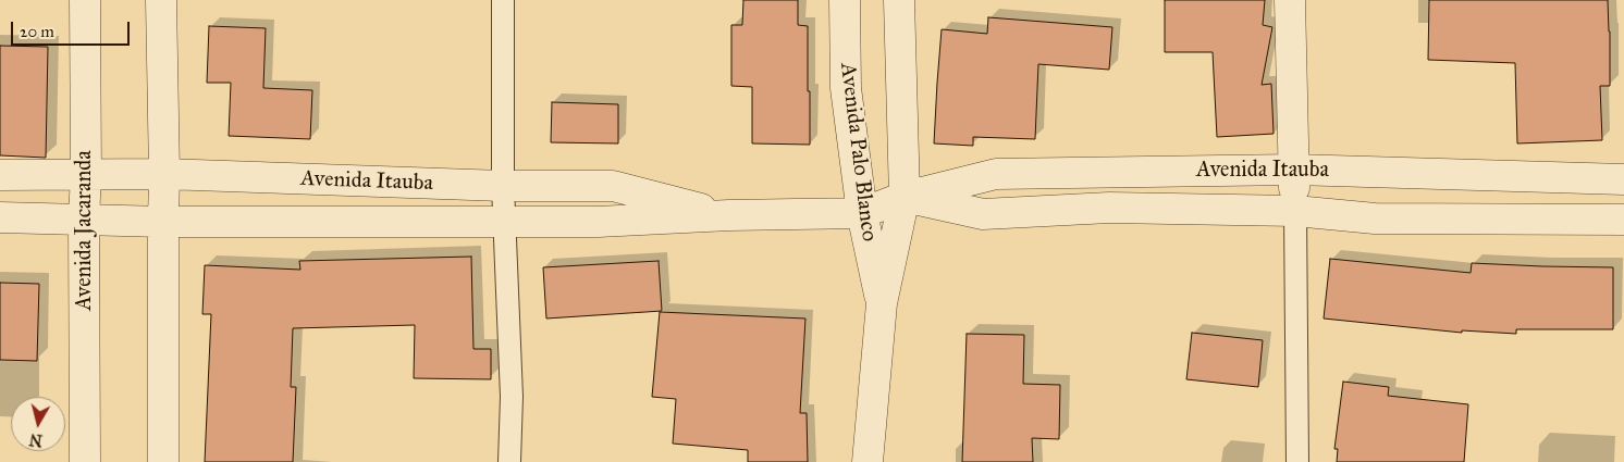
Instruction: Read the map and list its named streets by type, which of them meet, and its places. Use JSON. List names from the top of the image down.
{
  "streets": {
    "street": ["Avenida Palo Blanco", "Avenida Itauba", "Avenida Jacaranda"]
  },
  "crossings": [
    ["Avenida Palo Blanco", "Avenida Itauba"],
    ["Avenida Itauba", "Avenida Jacaranda"]
  ],
  "scale_bar": "20 m",
  "north": "bottom"
}
